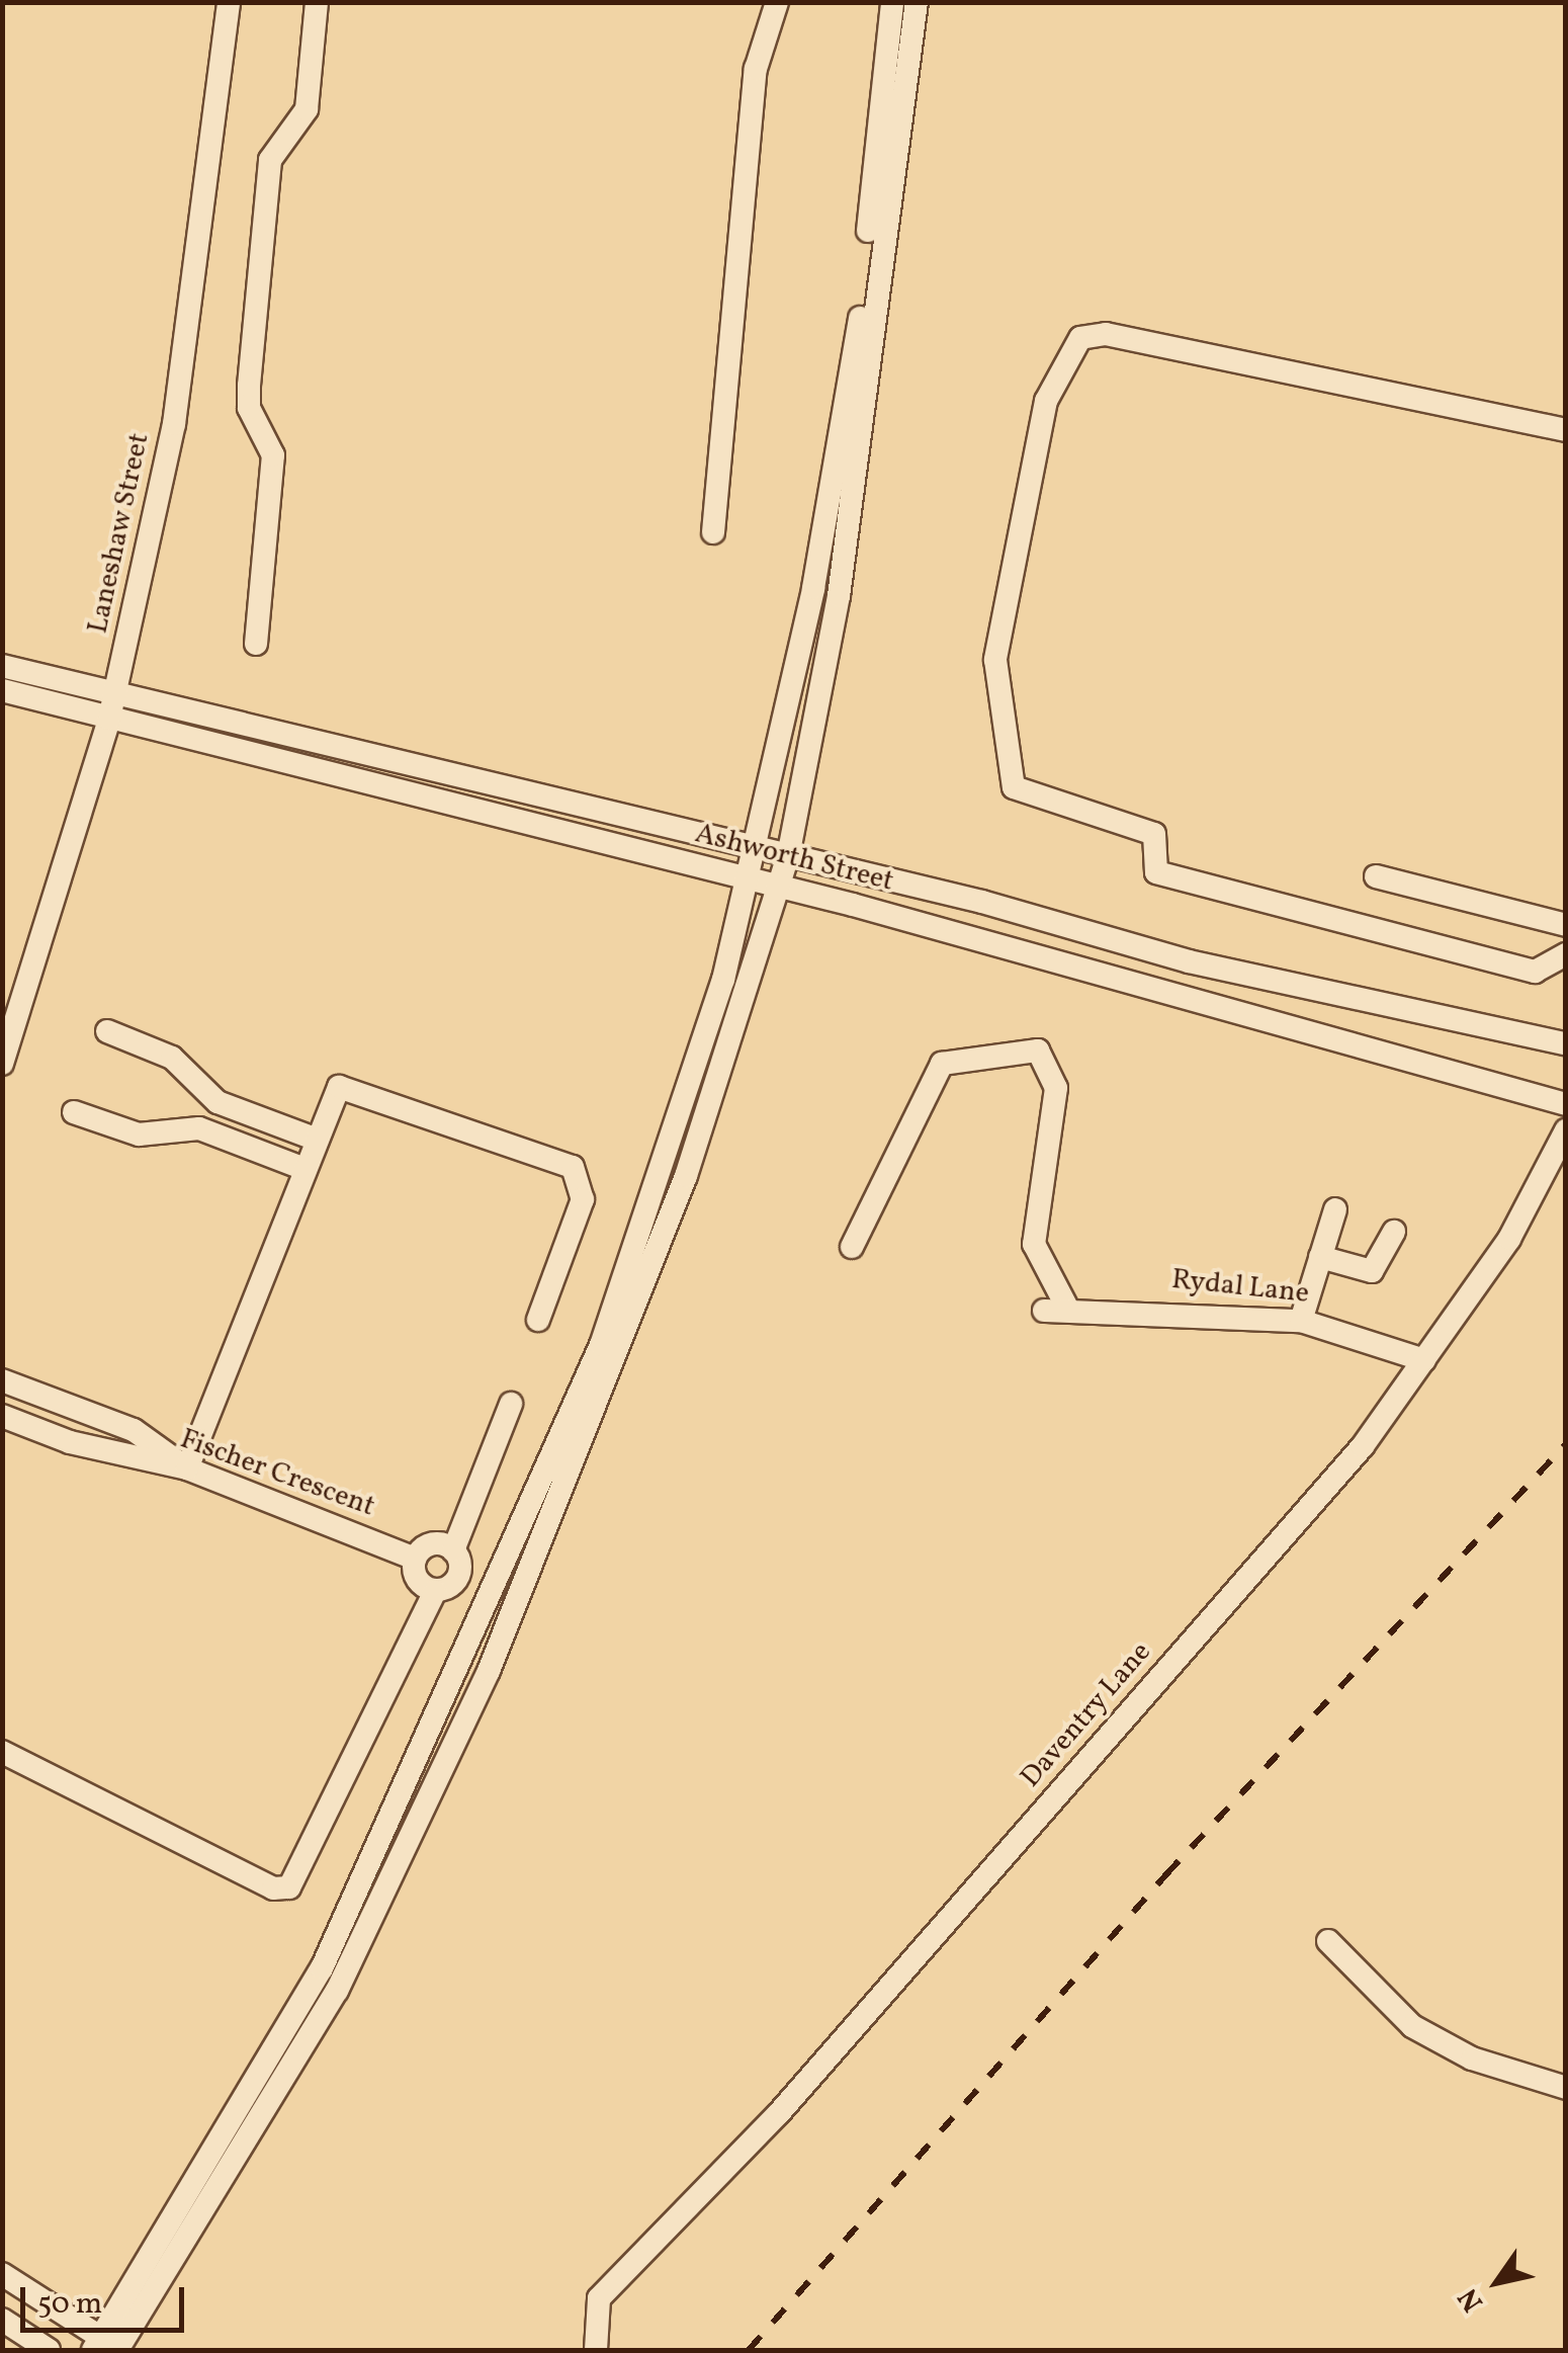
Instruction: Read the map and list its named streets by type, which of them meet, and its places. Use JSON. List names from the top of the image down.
{
  "streets": {
    "street": [
      "Laneshaw Street",
      "Ashworth Street",
      "Rydal Lane",
      "Fischer Crescent",
      "Daventry Lane"
    ]
  },
  "crossings": [
    ["Laneshaw Street", "Ashworth Street"],
    ["Rydal Lane", "Daventry Lane"]
  ],
  "scale_bar": "50 m",
  "north": "bottom left"
}
